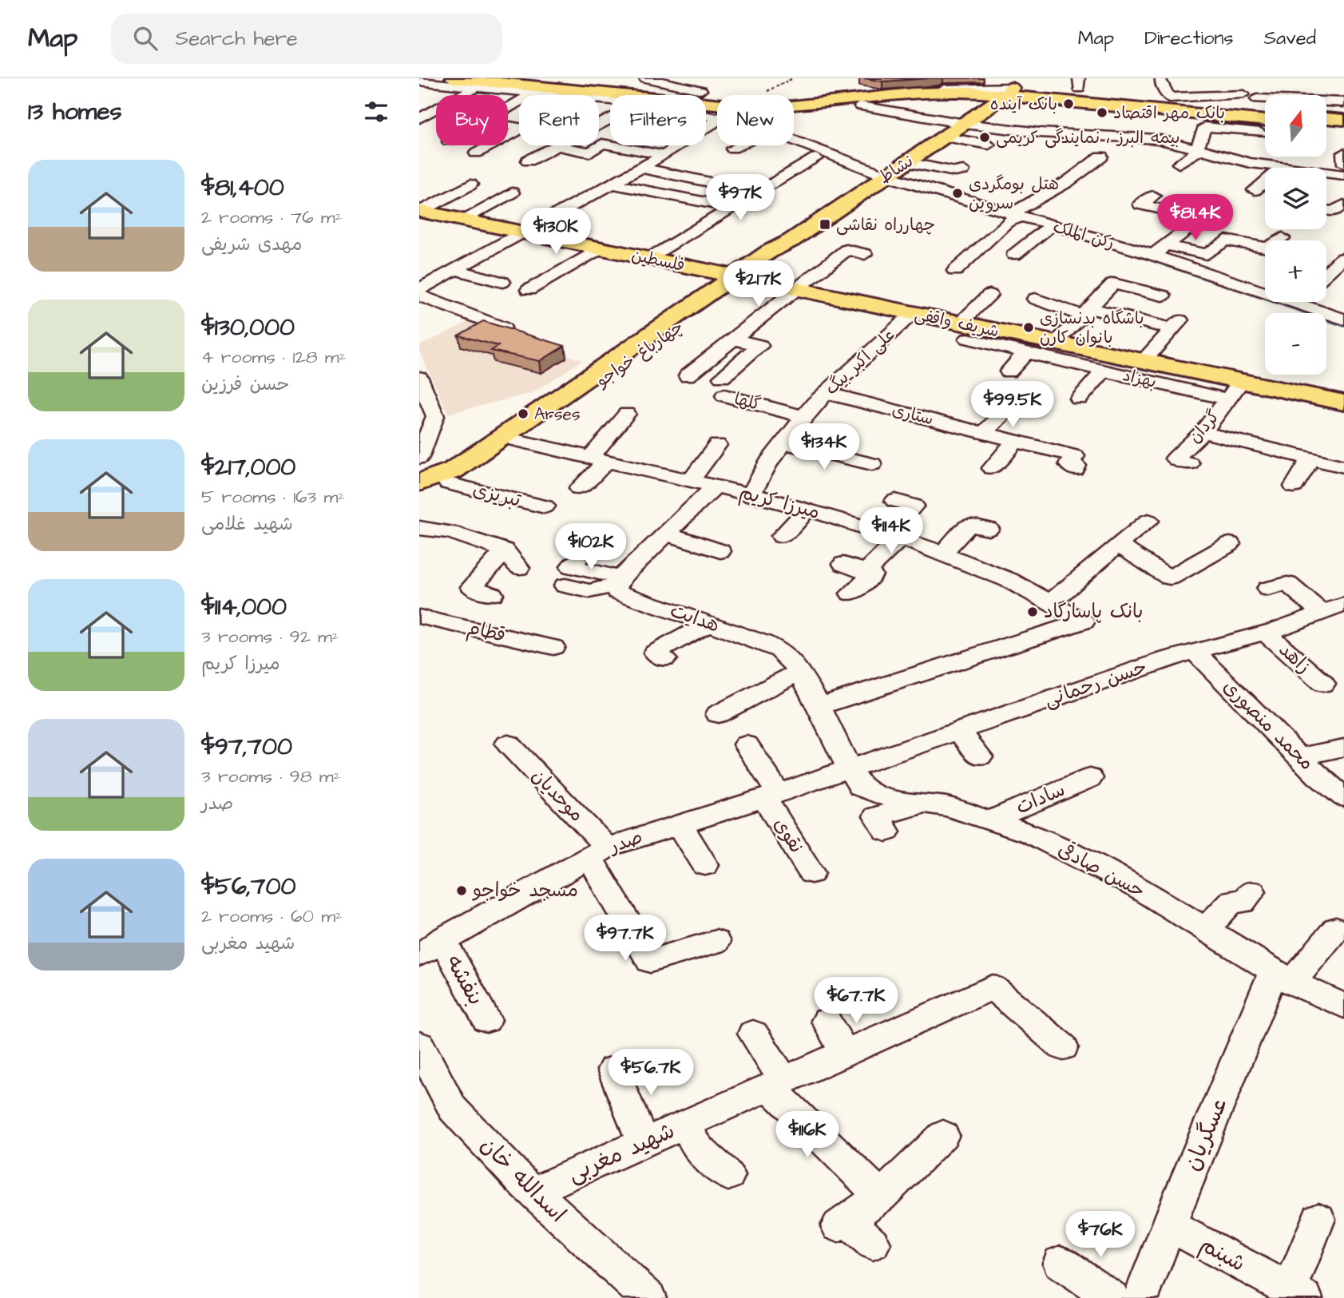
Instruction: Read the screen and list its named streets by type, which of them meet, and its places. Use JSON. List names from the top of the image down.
{
  "streets": {
    "main road": [
      "نشاط",
      "فلسطین",
      "شریف واقفی",
      "چهارباغ خواجو"
    ],
    "street": [
      "رکن الملک",
      "علی اکبر بیگ",
      "بهزاد",
      "گلها",
      "ستاری",
      "گردان",
      "تبریزی",
      "میرزا کریم",
      "هدایت",
      "قطام",
      "زاهد",
      "حسن رحمانی",
      "محمد منصوری",
      "موحدیان",
      "سادات",
      "نقوی",
      "صدر",
      "حسن صادقی",
      "بنفشه",
      "عسگریان",
      "شهید مغربی",
      "اسدالله خان",
      "شبنم"
    ]
  },
  "crossings": [
    ["نشاط", "رکن الملک"],
    ["نشاط", "فلسطین"],
    ["نشاط", "شریف واقفی"],
    ["نشاط", "چهارباغ خواجو"],
    ["فلسطین", "شریف واقفی"],
    ["فلسطین", "چهارباغ خواجو"],
    ["شریف واقفی", "چهارباغ خواجو"],
    ["شریف واقفی", "علی اکبر بیگ"],
    ["شریف واقفی", "بهزاد"],
    ["شریف واقفی", "گردان"],
    ["چهارباغ خواجو", "تبریزی"],
    ["چهارباغ خواجو", "میرزا کریم"],
    ["علی اکبر بیگ", "گلها"],
    ["علی اکبر بیگ", "ستاری"],
    ["علی اکبر بیگ", "میرزا کریم"],
    ["بهزاد", "گردان"],
    ["میرزا کریم", "هدایت"],
    ["هدایت", "حسن رحمانی"],
    ["هدایت", "صدر"],
    ["هدایت", "حسن صادقی"],
    ["زاهد", "حسن رحمانی"],
    ["حسن رحمانی", "محمد منصوری"],
    ["حسن رحمانی", "صدر"],
    ["حسن رحمانی", "حسن صادقی"],
    ["موحدیان", "صدر"],
    ["سادات", "حسن صادقی"],
    ["نقوی", "صدر"],
    ["صدر", "حسن صادقی"],
    ["صدر", "بنفشه"],
    ["حسن صادقی", "عسگریان"],
    ["عسگریان", "شبنم"],
    ["شهید مغربی", "اسدالله خان"]
  ],
  "places": {
    "other": [
      "بانک آینده",
      "بانک مهر اقتصاد",
      "بیمه البرز ، نمایندگی کریمی",
      "هتل بومگردی سروین",
      "باشگاه بدنسازی بانوان کارن",
      "Arses",
      "بانک پاسارگاد",
      "مسجد خواجو"
    ],
    "transit": ["چهارراه نقاشی"]
  },
  "north": "top",
  "page": {
    "header": "Map",
    "search": "Search here",
    "nav": ["Map", "Directions", "Saved"],
    "heading": "13 homes",
    "map_buttons": ["+", "−"],
    "chip": [
      "Buy",
      "Rent",
      "Filters",
      "New"
    ],
    "list": [
      {
        "name": "$81,400",
        "note": "2 rooms · 76 m² · مهدی شریفی"
      },
      {
        "name": "$130,000",
        "note": "4 rooms · 128 m² · حسن فرزین"
      },
      {
        "name": "$217,000",
        "note": "5 rooms · 163 m² · شهید غلامی"
      },
      {
        "name": "$114,000",
        "note": "3 rooms · 92 m² · میرزا کریم"
      },
      {
        "name": "$97,700",
        "note": "3 rooms · 98 m² · صدر"
      },
      {
        "name": "$56,700",
        "note": "2 rooms · 60 m² · شهید مغربی"
      }
    ],
    "price": [
      "$97K",
      "$81.4K",
      "$130K",
      "$217K",
      "$99.5K",
      "$134K",
      "$114K",
      "$102K",
      "$97.7K",
      "$67.7K",
      "$56.7K",
      "$116K",
      "$76K"
    ]
  }
}
